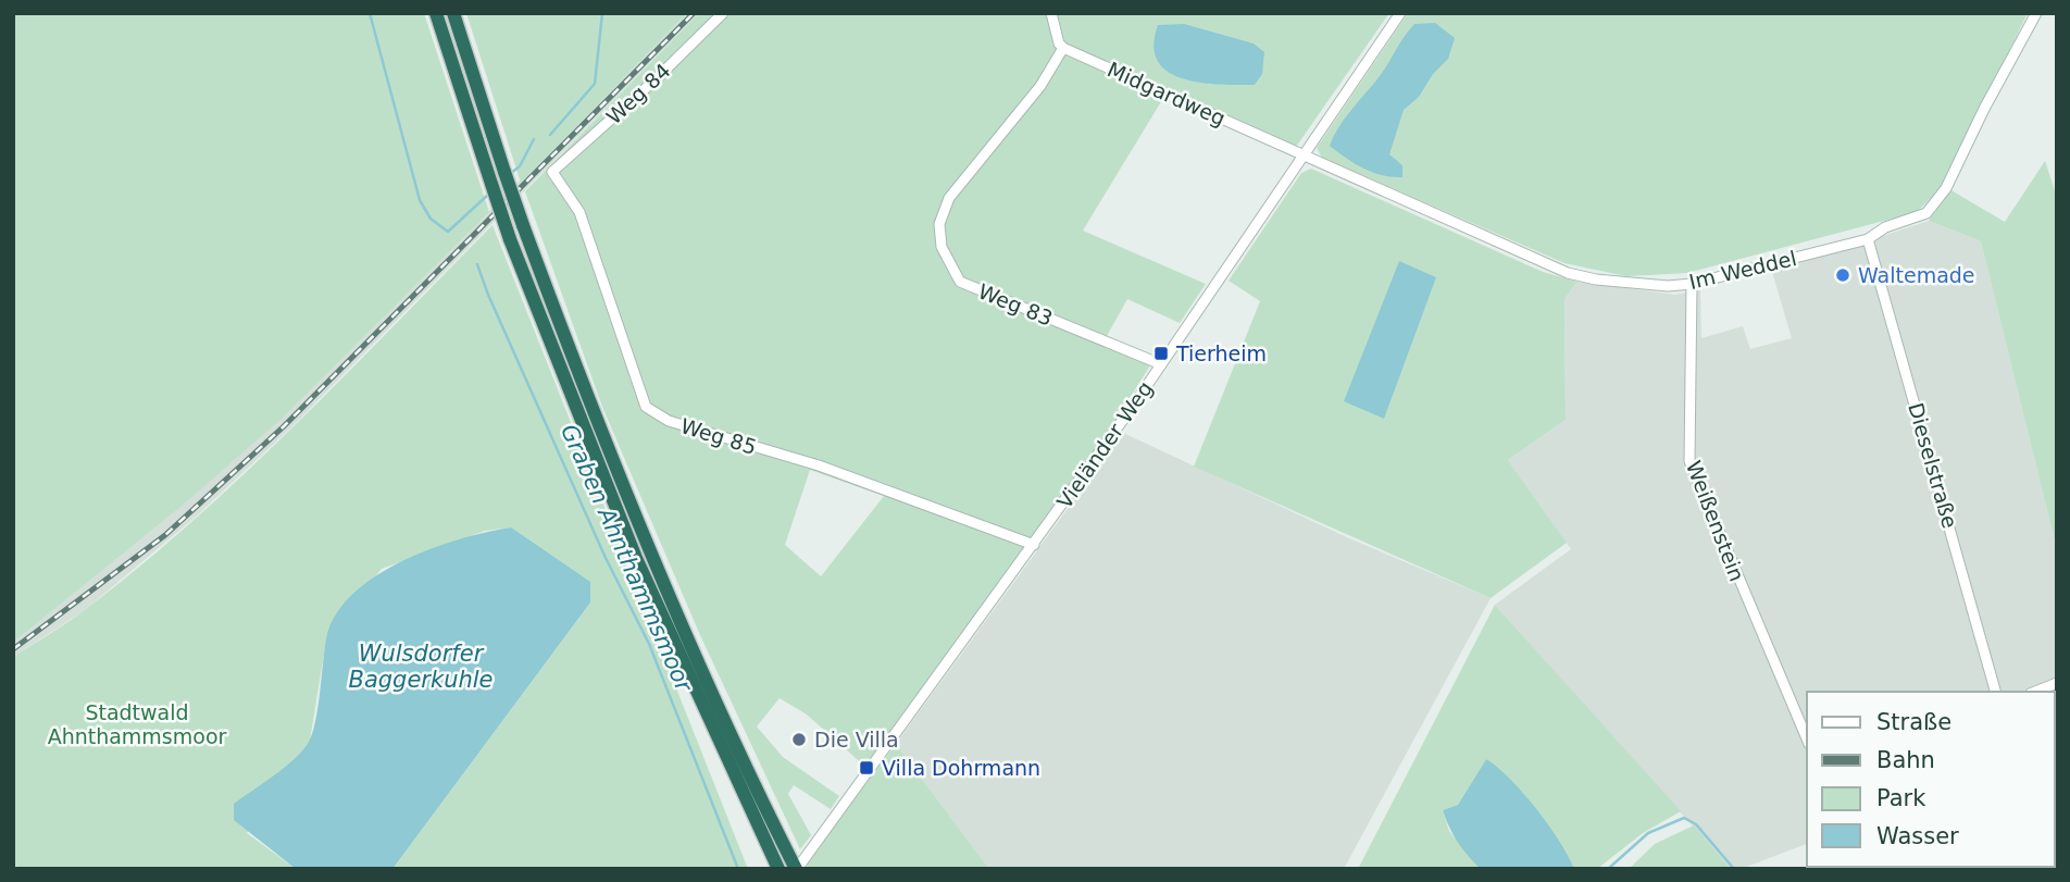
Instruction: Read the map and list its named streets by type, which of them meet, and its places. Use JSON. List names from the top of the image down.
{
  "streets": {
    "street": [
      "Weg 84",
      "Midgardweg",
      "Im Weddel",
      "Weg 83",
      "Weg 85",
      "Vieländer Weg",
      "Dieselstraße",
      "Weißenstein"
    ]
  },
  "crossings": [
    ["Weg 84", "Weg 85"],
    ["Midgardweg", "Im Weddel"],
    ["Midgardweg", "Weg 83"],
    ["Midgardweg", "Vieländer Weg"],
    ["Im Weddel", "Vieländer Weg"],
    ["Im Weddel", "Dieselstraße"],
    ["Im Weddel", "Weißenstein"],
    ["Weg 83", "Vieländer Weg"],
    ["Weg 85", "Vieländer Weg"]
  ],
  "water": ["Graben Ahnthammsmoor", "Wulsdorfer Baggerkuhle"],
  "parks": ["Stadtwald Ahnthammsmoor"],
  "places": {
    "other": ["Waltemade", "Die Villa"],
    "transit": ["Tierheim", "Villa Dohrmann"]
  },
  "legend": [
    "Straße",
    "Bahn",
    "Park",
    "Wasser"
  ]
}
